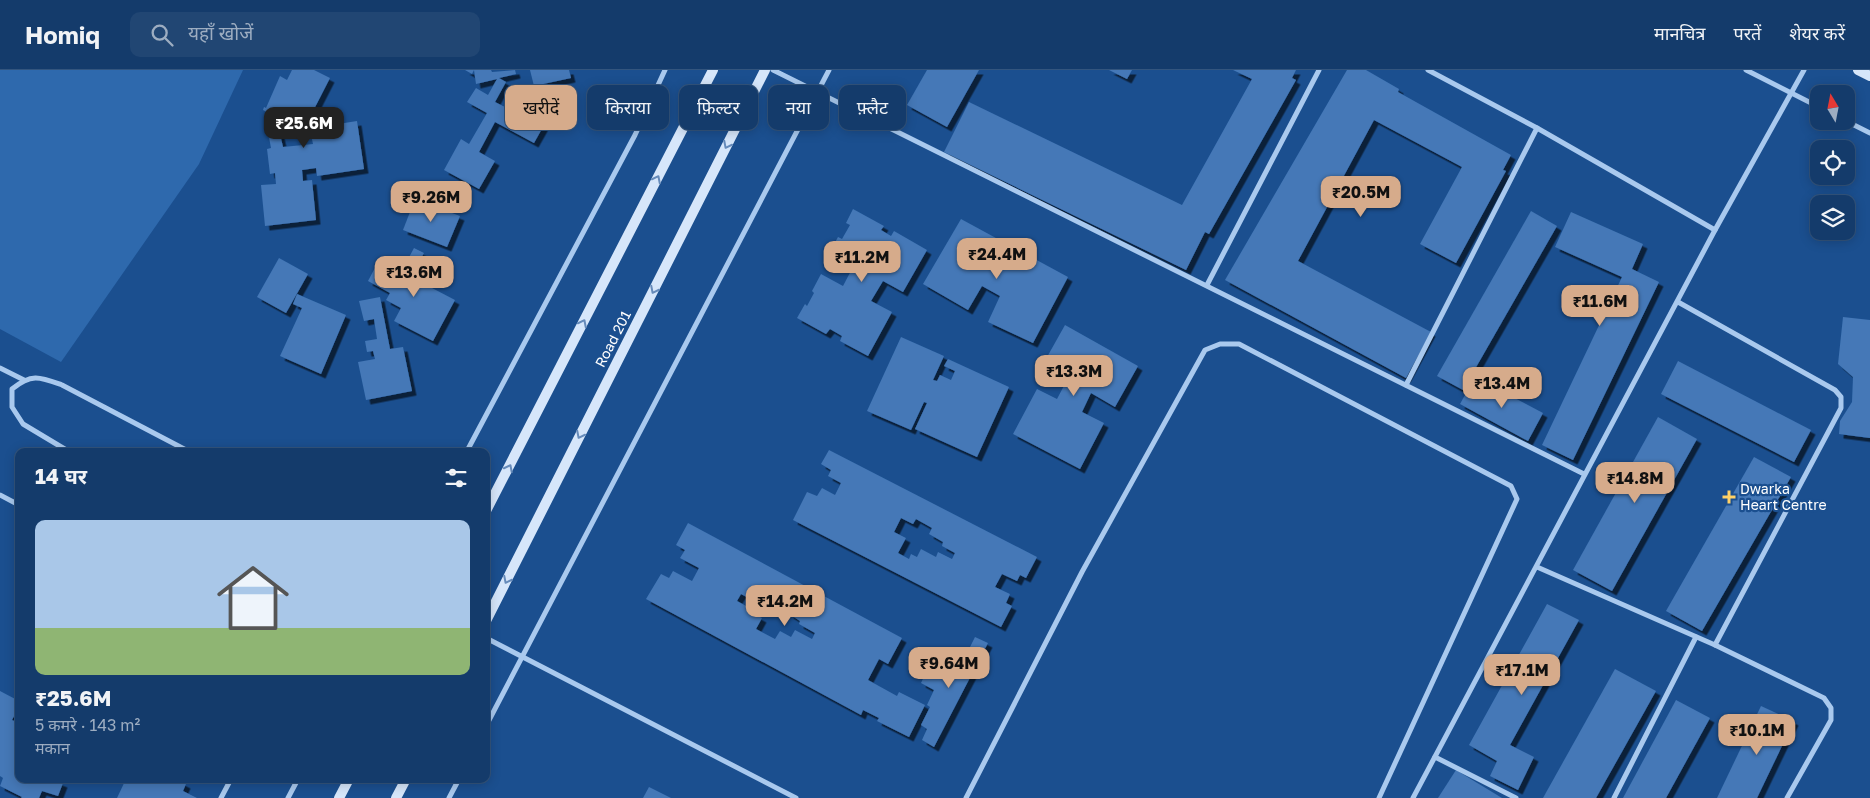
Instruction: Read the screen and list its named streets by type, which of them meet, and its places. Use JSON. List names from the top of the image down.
{
  "streets": {
    "main road": ["Road 201"]
  },
  "places": {
    "health": ["Dwarka Heart Centre"]
  },
  "north": "top",
  "page": {
    "header": "Homiq",
    "search": "यहाँ खोजें",
    "nav": ["मानचित्र", "परतें", "शेयर करें"],
    "chip": [
      "खरीदें",
      "किराया",
      "फ़िल्टर",
      "नया",
      "फ़्लैट"
    ],
    "price": [
      "₹25.6M",
      "₹20.5M",
      "₹9.26M",
      "₹24.4M",
      "₹11.2M",
      "₹13.6M",
      "₹11.6M",
      "₹13.3M",
      "₹13.4M",
      "₹14.8M",
      "₹14.2M",
      "₹9.64M",
      "₹17.1M",
      "₹10.1M"
    ],
    "heading": "14 घर",
    "list": [
      {
        "name": "₹25.6M",
        "note": "5 कमरे · 143 m² · मकान"
      }
    ]
  }
}
